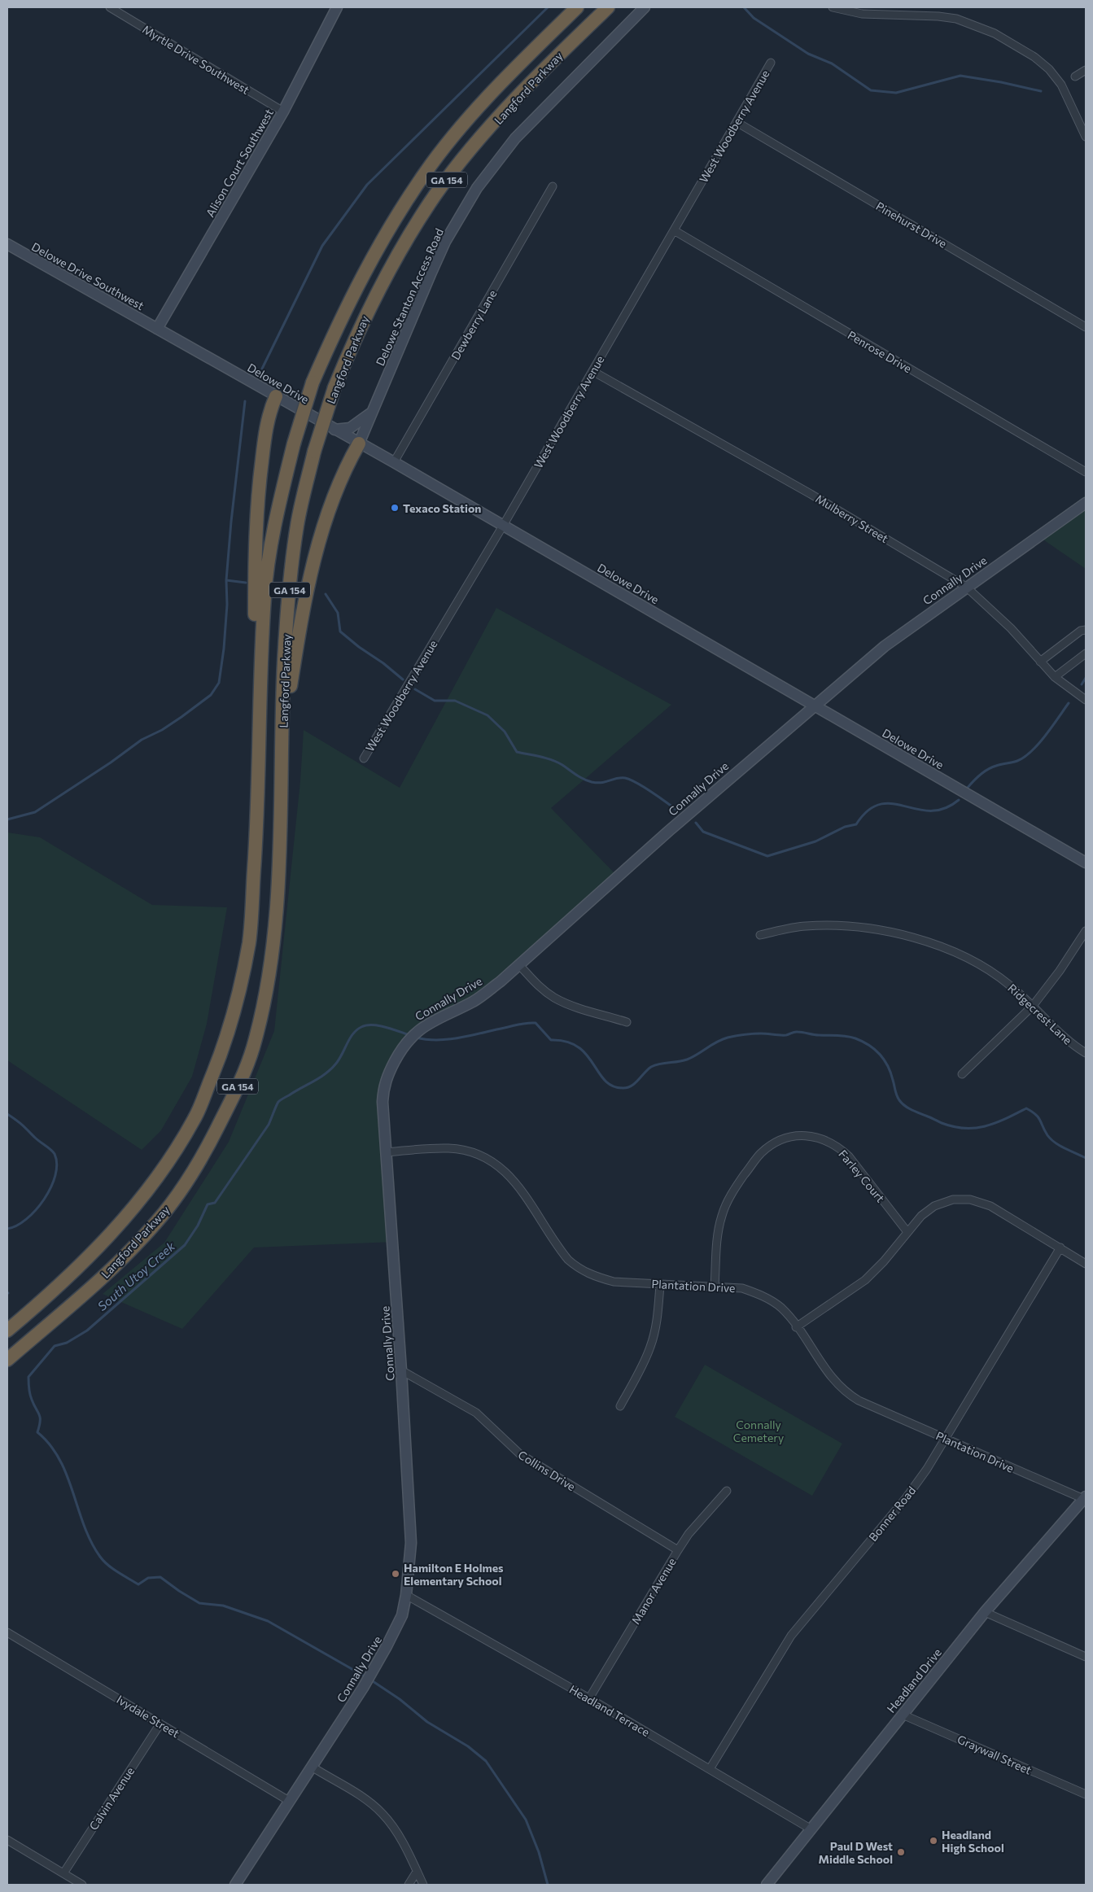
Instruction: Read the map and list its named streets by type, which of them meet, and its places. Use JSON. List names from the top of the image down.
{
  "streets": {
    "highway": ["Langford Parkway", "GA 154"],
    "street": [
      "Myrtle Drive Southwest",
      "West Woodberry Avenue",
      "Alison Court Southwest",
      "Pinehurst Drive",
      "Delowe Drive Southwest",
      "Delowe Stanton Access Road",
      "Dewberry Lane",
      "Penrose Drive",
      "Delowe Drive",
      "Mulberry Street",
      "Connally Drive",
      "Ridgecrest Lane",
      "Farley Court",
      "Plantation Drive",
      "Collins Drive",
      "Bonner Road",
      "Manor Avenue",
      "Headland Drive",
      "Headland Terrace",
      "Ivydale Street",
      "Graywall Street",
      "Calvin Avenue"
    ]
  },
  "crossings": [
    ["Myrtle Drive Southwest", "Alison Court Southwest"],
    ["West Woodberry Avenue", "Pinehurst Drive"],
    ["West Woodberry Avenue", "Penrose Drive"],
    ["West Woodberry Avenue", "Delowe Drive"],
    ["West Woodberry Avenue", "Mulberry Street"],
    ["Alison Court Southwest", "Delowe Drive Southwest"],
    ["Alison Court Southwest", "Delowe Drive"],
    ["Delowe Drive Southwest", "Delowe Drive"],
    ["Delowe Stanton Access Road", "Delowe Drive"],
    ["Dewberry Lane", "Delowe Drive"],
    ["Delowe Drive", "Connally Drive"],
    ["Mulberry Street", "Connally Drive"],
    ["Connally Drive", "Plantation Drive"],
    ["Connally Drive", "Collins Drive"],
    ["Connally Drive", "Headland Terrace"],
    ["Connally Drive", "Ivydale Street"],
    ["Farley Court", "Plantation Drive"],
    ["Plantation Drive", "Bonner Road"],
    ["Plantation Drive", "Headland Drive"],
    ["Collins Drive", "Manor Avenue"],
    ["Bonner Road", "Headland Terrace"],
    ["Manor Avenue", "Headland Terrace"],
    ["Headland Drive", "Headland Terrace"],
    ["Headland Drive", "Graywall Street"],
    ["Ivydale Street", "Calvin Avenue"]
  ],
  "water": ["South Utoy Creek"],
  "parks": ["Connally Cemetery"],
  "places": [
    "Texaco Station",
    "Hamilton E Holmes Elementary School",
    "Headland High School",
    "Paul D West Middle School"
  ]
}
